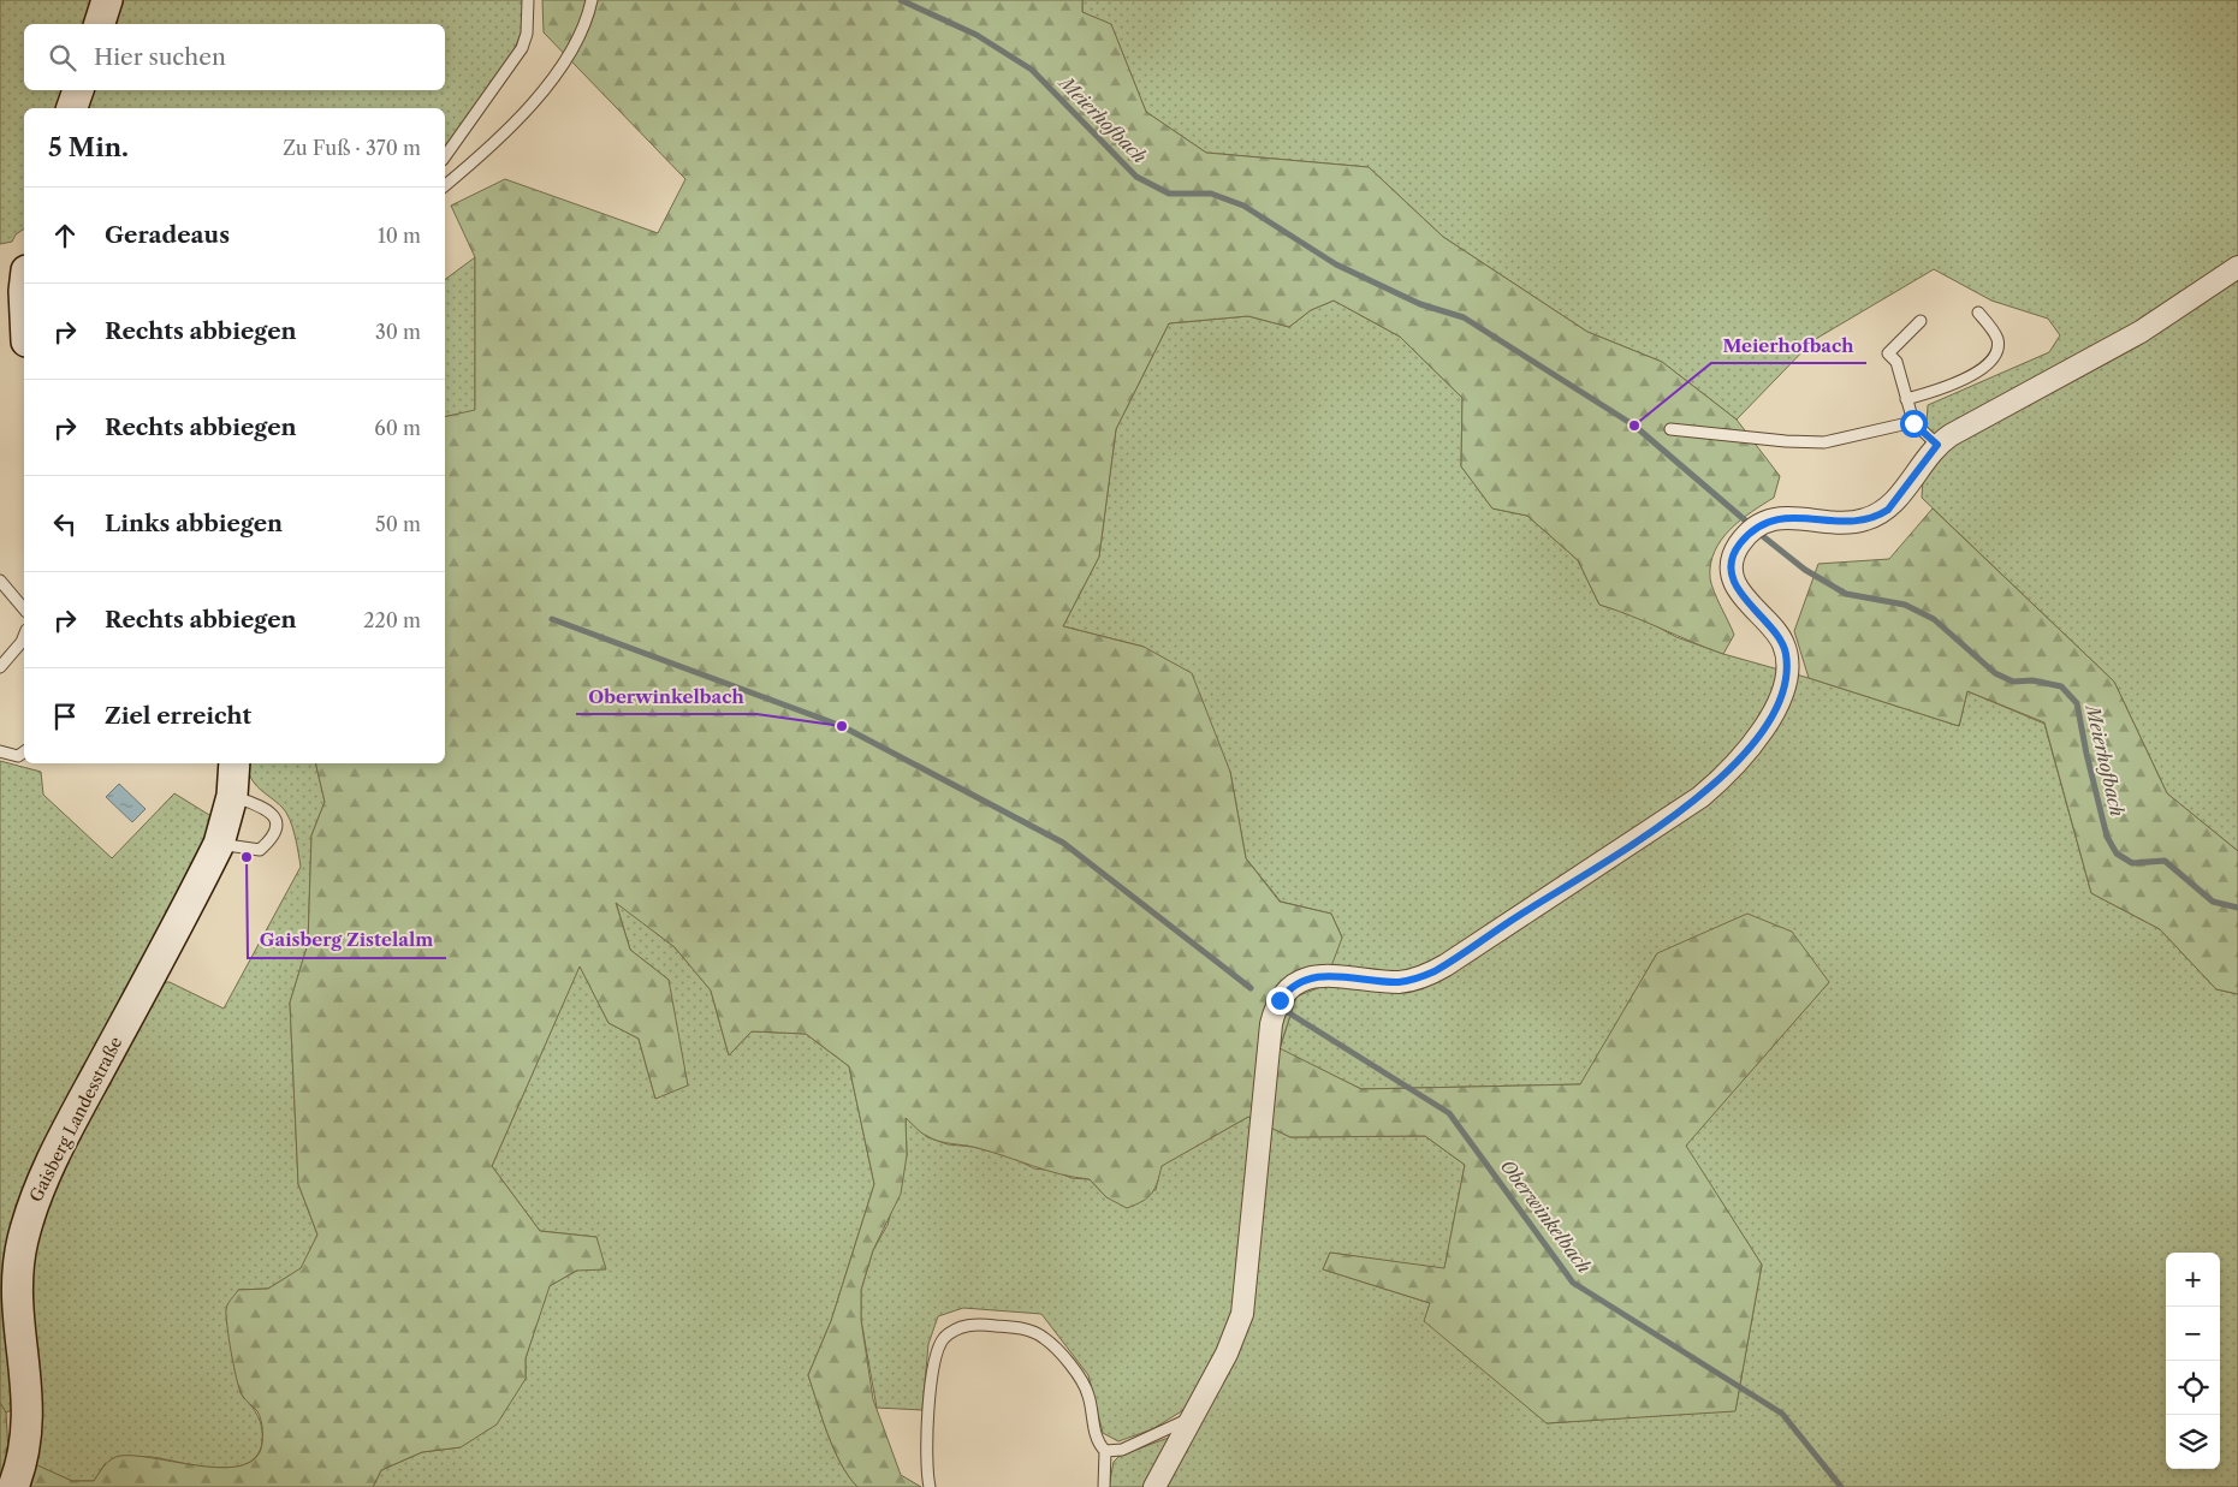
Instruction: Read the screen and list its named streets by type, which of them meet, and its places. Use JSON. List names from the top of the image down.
{
  "streets": {
    "main road": ["Gaisberg Landesstraße"]
  },
  "water": ["Meierhofbach", "Oberwinkelbach"],
  "places": ["Meierhofbach", "Oberwinkelbach", "Gaisberg Zistelalm"],
  "page": {
    "search": "Hier suchen",
    "heading": ["5 Min.", "Zu Fuß · 370 m"],
    "list": [
      ["Geradeaus", "10 m"],
      ["Rechts abbiegen", "30 m"],
      ["Rechts abbiegen", "60 m"],
      ["Links abbiegen", "50 m"],
      ["Rechts abbiegen", "220 m"],
      "Ziel erreicht"
    ],
    "map_buttons": ["+", "−"]
  }
}
